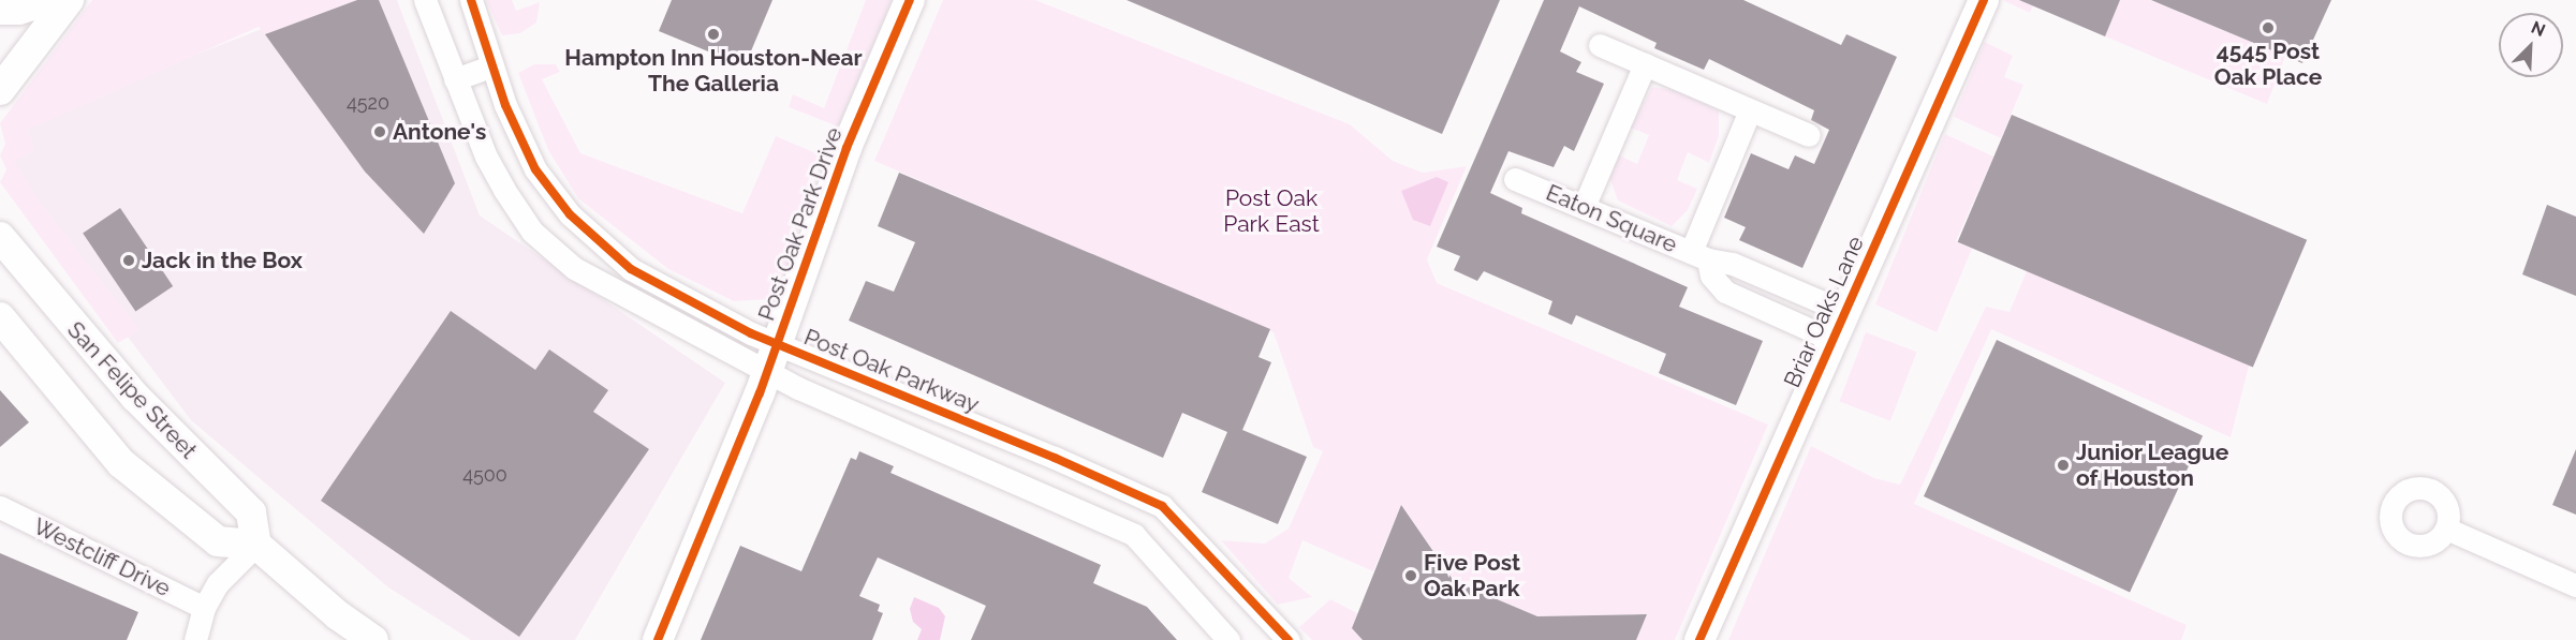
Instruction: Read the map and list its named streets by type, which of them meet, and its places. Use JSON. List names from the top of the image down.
{
  "streets": {
    "street": [
      "Eaton Square",
      "Post Oak Park Drive",
      "Briar Oaks Lane",
      "Post Oak Parkway",
      "San Felipe Street",
      "Westcliff Drive"
    ]
  },
  "crossings": [
    ["Eaton Square", "Briar Oaks Lane"],
    ["Post Oak Park Drive", "Post Oak Parkway"]
  ],
  "parks": ["Post Oak Park East"],
  "places": [
    "4545 Post Oak Place",
    "Hampton Inn Houston-Near The Galleria",
    "Antone's",
    "Jack in the Box",
    "Junior League of Houston",
    "Five Post Oak Park"
  ],
  "house_numbers": ["4520", "4500"],
  "north": "top right"
}
